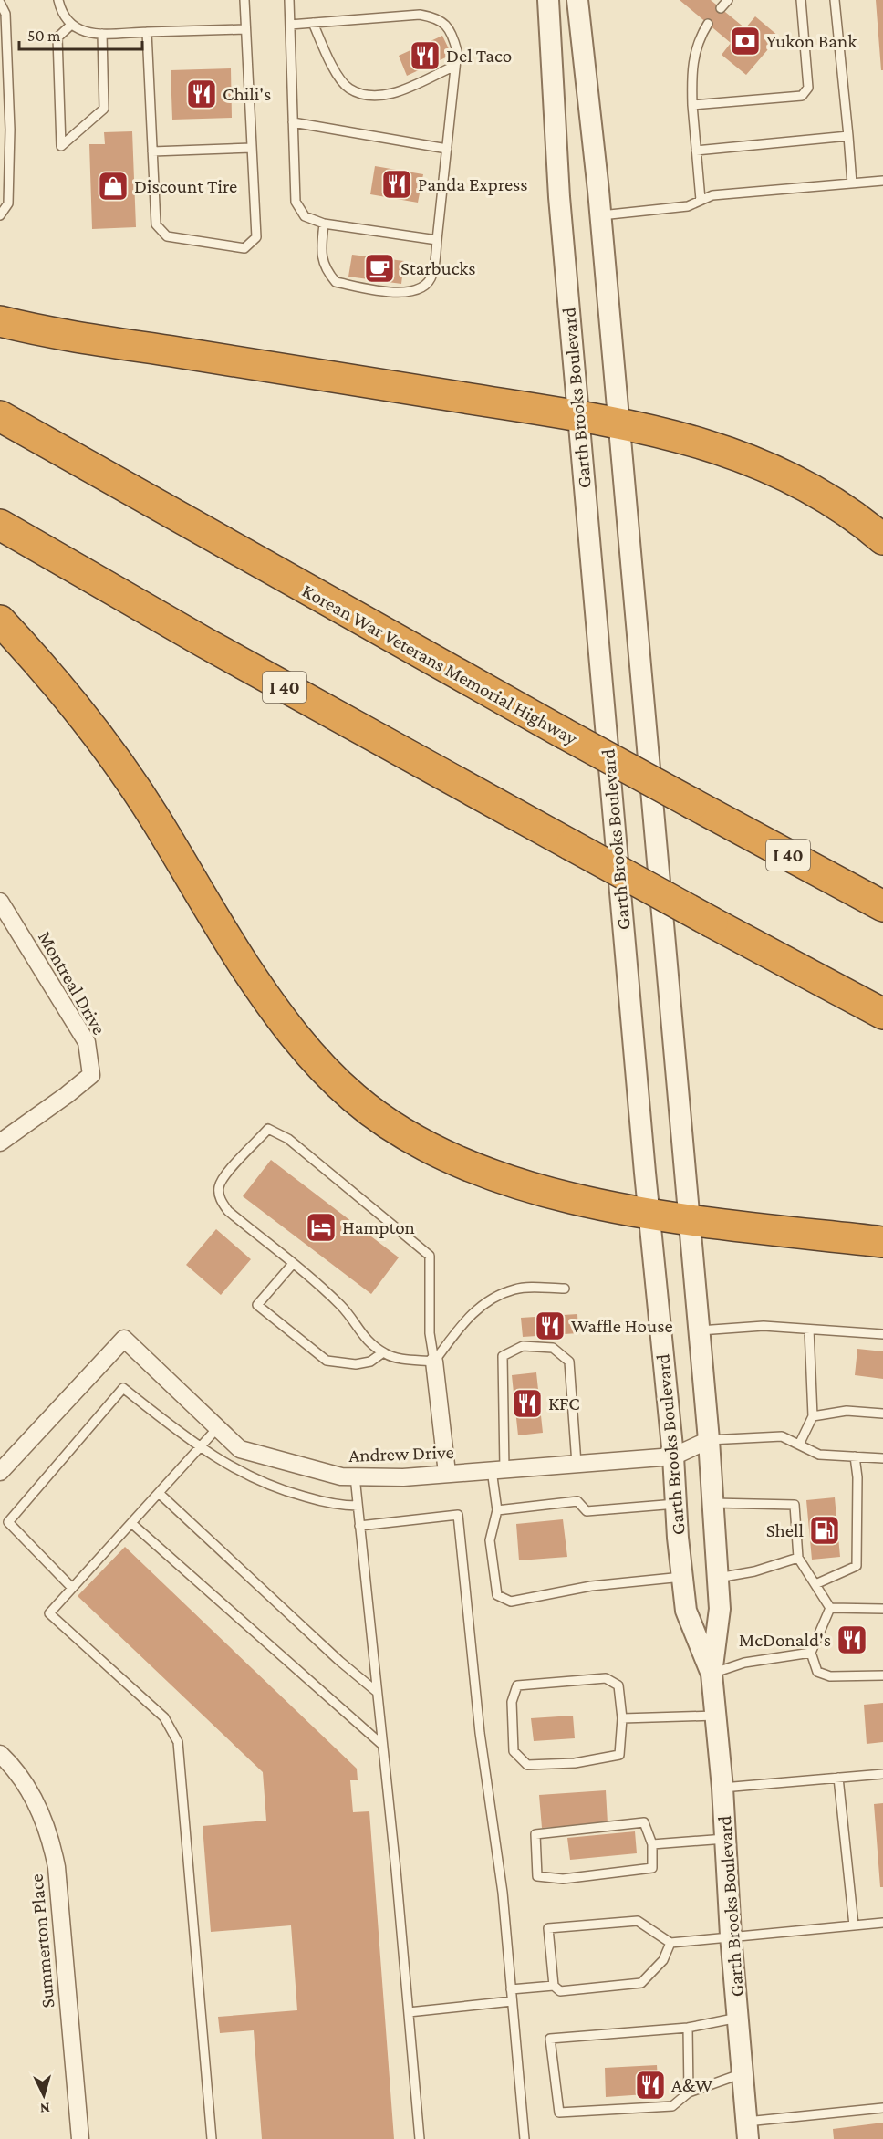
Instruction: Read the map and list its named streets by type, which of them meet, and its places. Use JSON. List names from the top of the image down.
{
  "streets": {
    "highway": ["Korean War Veterans Memorial Highway", "I 40"],
    "street": [
      "Garth Brooks Boulevard",
      "Montreal Drive",
      "Andrew Drive",
      "Summerton Place"
    ]
  },
  "crossings": [
    ["Garth Brooks Boulevard", "Andrew Drive"]
  ],
  "places": {
    "bank": ["Yukon Bank"],
    "restaurant": [
      "Del Taco",
      "Chili's",
      "Panda Express",
      "Waffle House",
      "KFC",
      "McDonald's",
      "A&W"
    ],
    "shop": ["Discount Tire"],
    "cafe": ["Starbucks"],
    "hotel": ["Hampton"],
    "fuel station": ["Shell"]
  },
  "scale_bar": "50 m",
  "north": "bottom"
}
